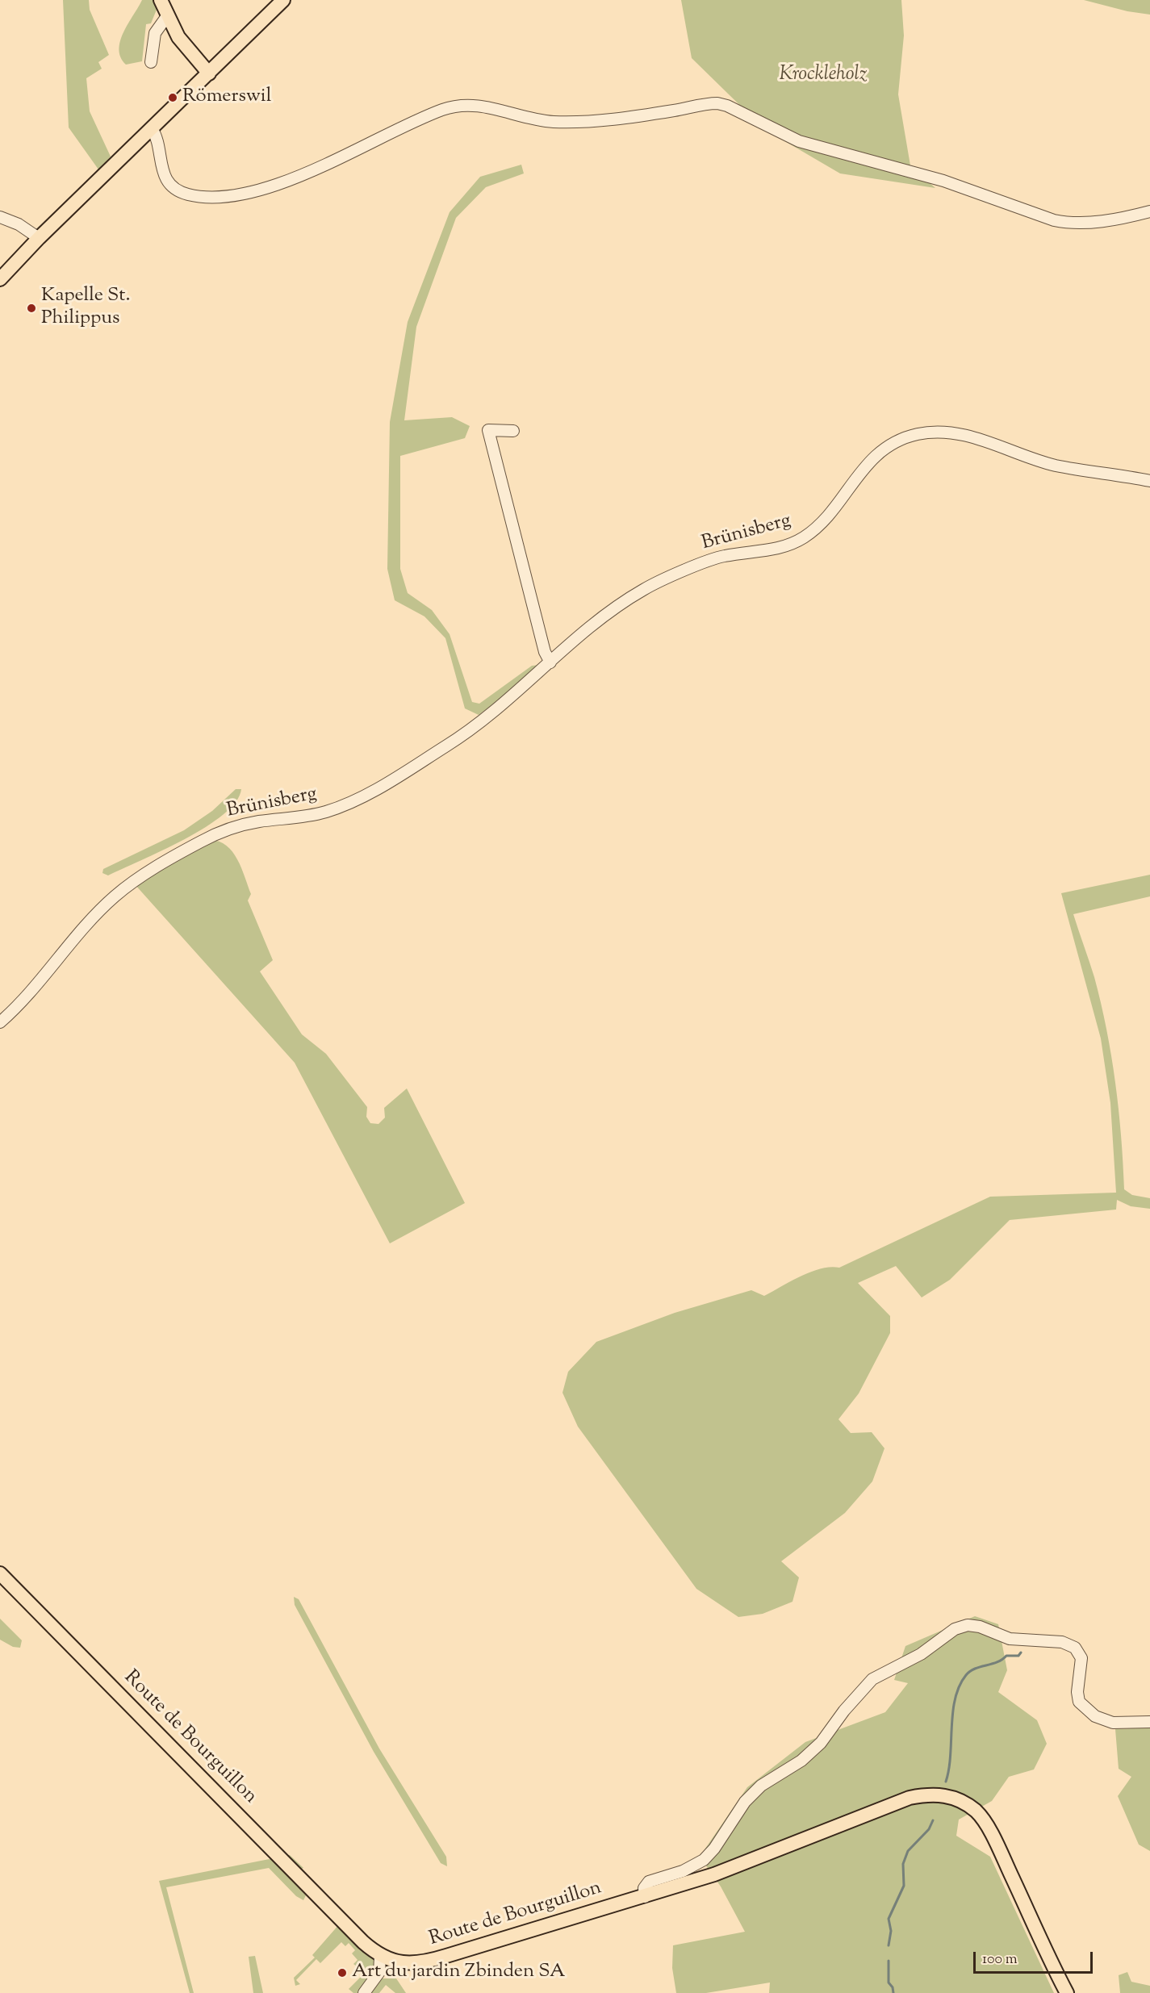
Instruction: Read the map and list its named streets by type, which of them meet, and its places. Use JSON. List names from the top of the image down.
{
  "streets": {
    "main road": ["Route de Bourguillon"],
    "street": ["Brünisberg"]
  },
  "parks": ["Krockleholz"],
  "places": ["Römerswil", "Kapelle St. Philippus", "Art du jardin Zbinden SA"],
  "scale_bar": "100 m"
}
